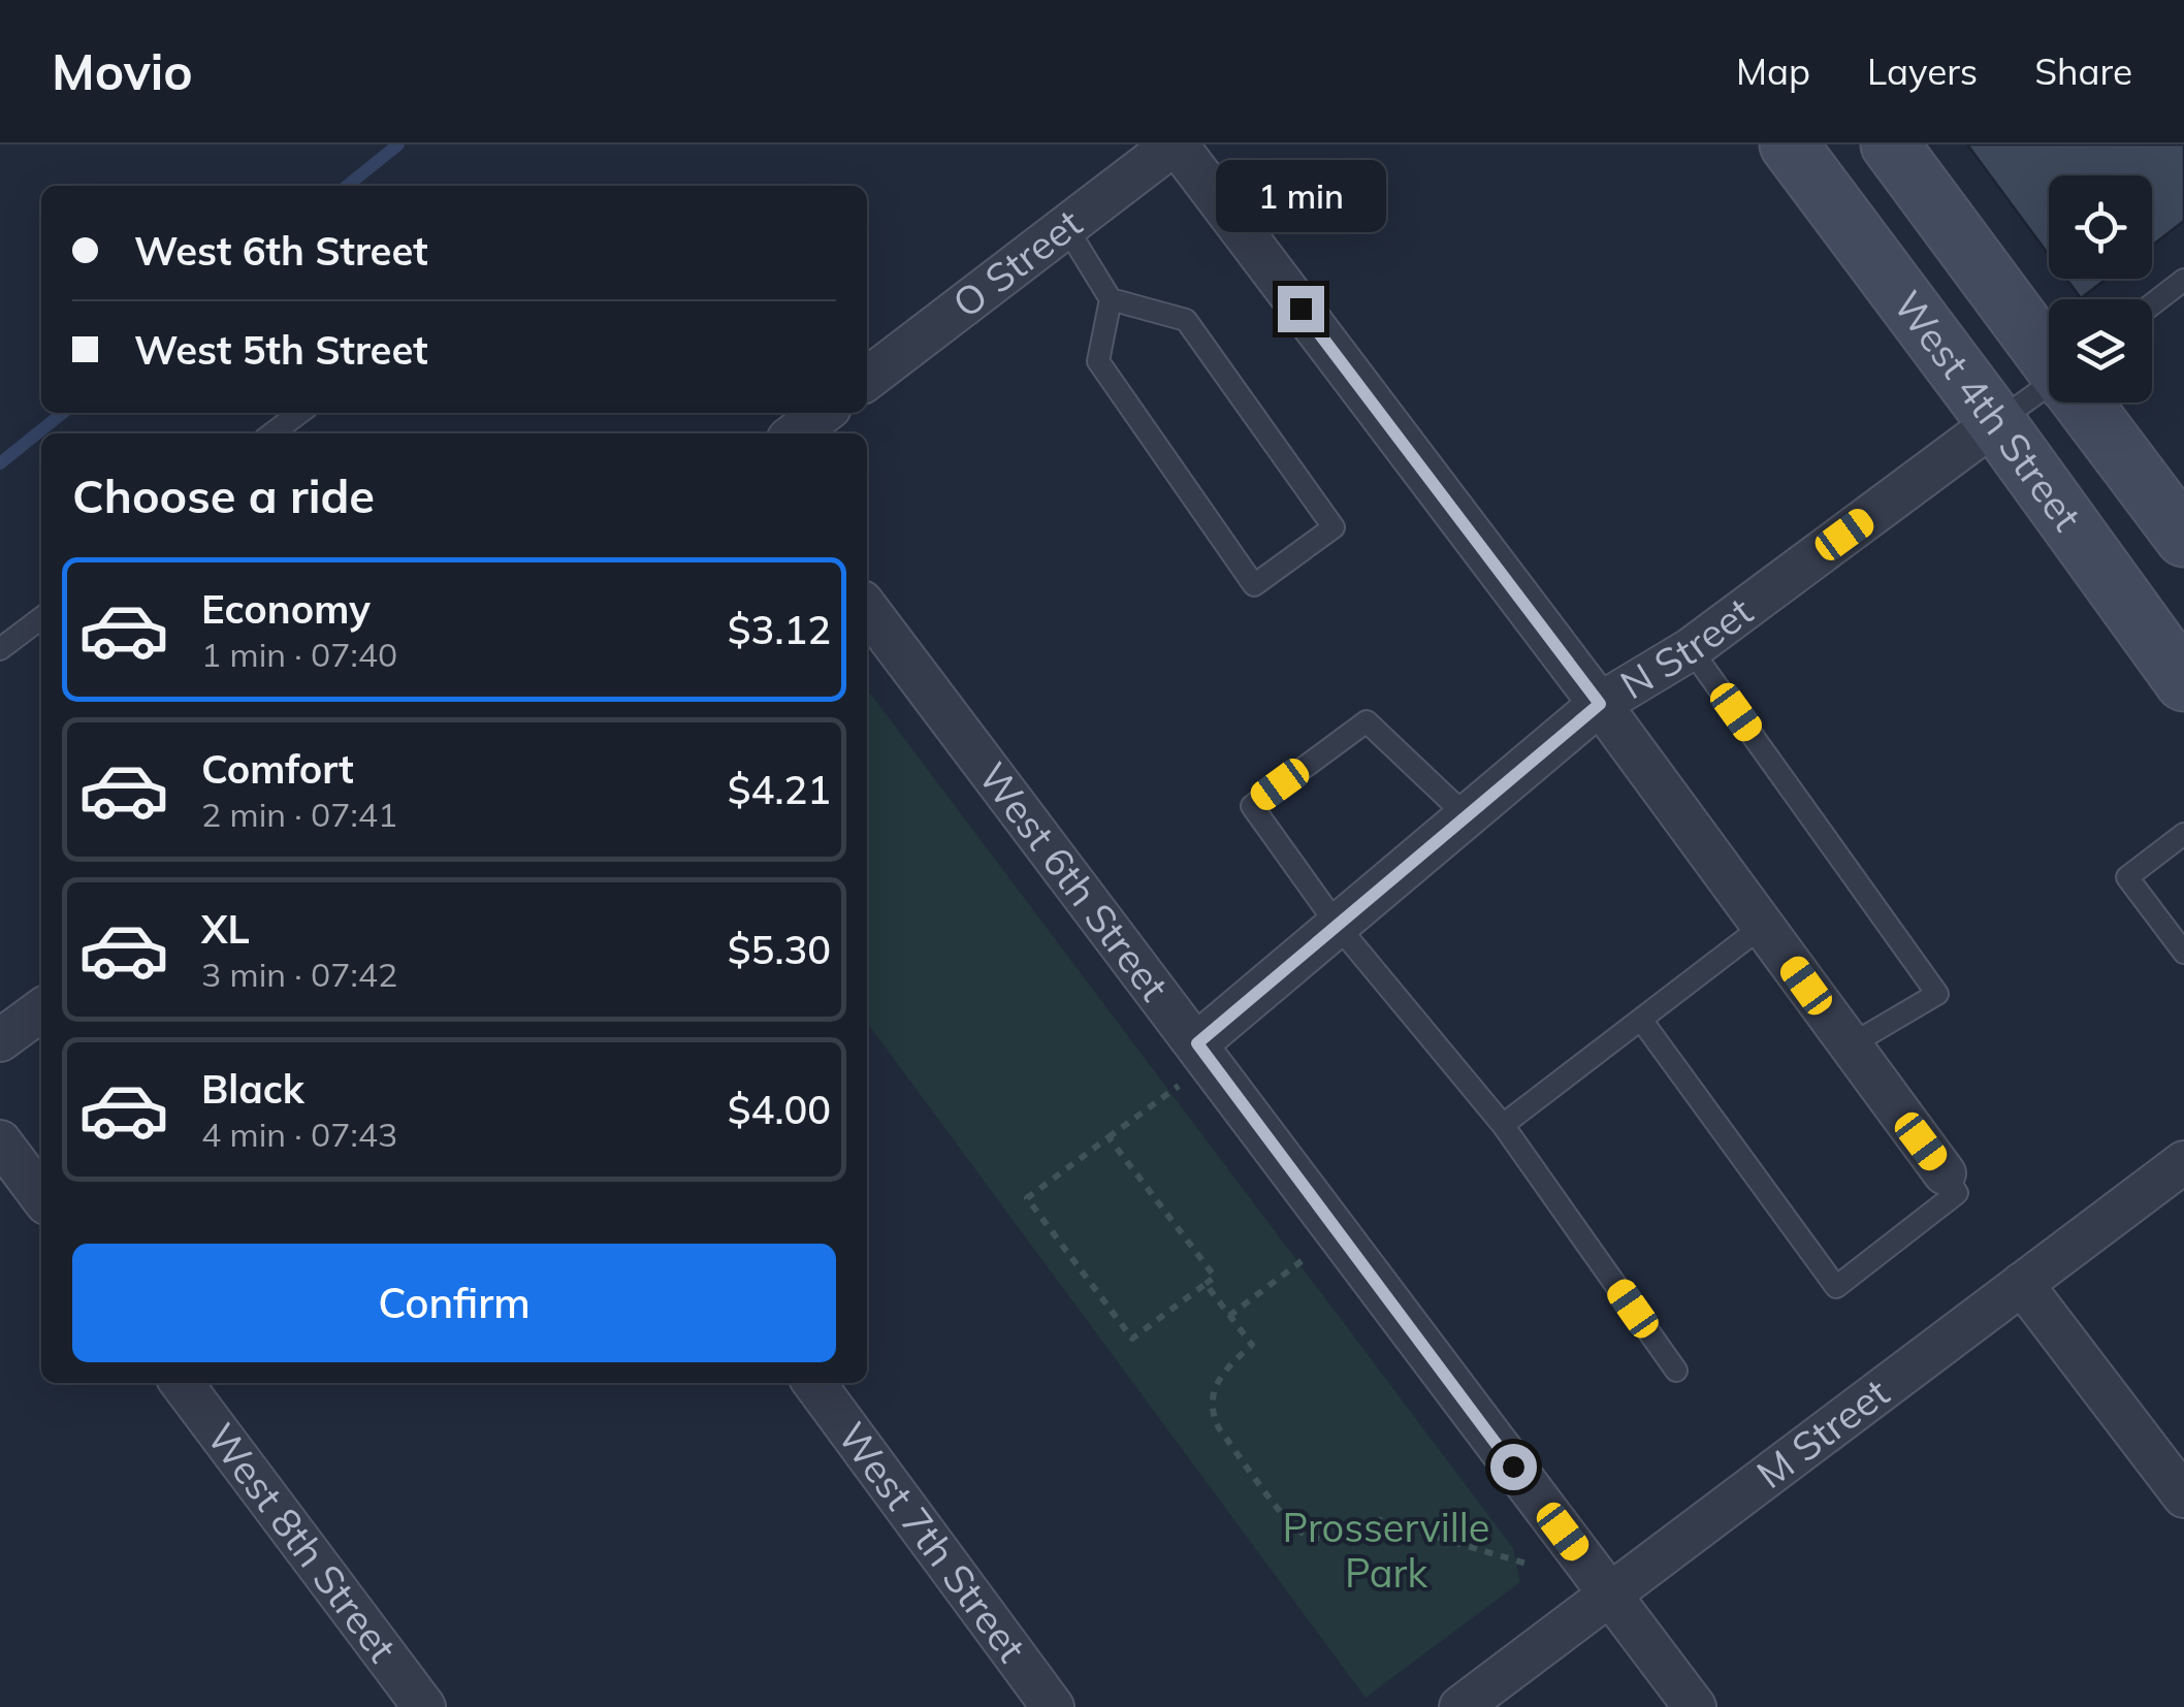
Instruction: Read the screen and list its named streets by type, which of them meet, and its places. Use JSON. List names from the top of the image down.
{
  "streets": {
    "street": [
      "O Street",
      "West 4th Street",
      "N Street",
      "West 6th Street",
      "M Street",
      "West 8th Street",
      "West 7th Street"
    ]
  },
  "crossings": [
    ["West 4th Street", "N Street"],
    ["N Street", "West 6th Street"],
    ["West 6th Street", "M Street"]
  ],
  "parks": ["Prosserville Park"],
  "page": {
    "header": "Movio",
    "nav": ["Map", "Layers", "Share"],
    "bubble": "1 min",
    "banner": ["West 6th Street", "West 5th Street"],
    "heading": "Choose a ride",
    "list": [
      {
        "name": "Economy",
        "note": "1 min · 07:40",
        "value": "$3.12"
      },
      {
        "name": "Comfort",
        "note": "2 min · 07:41",
        "value": "$4.21"
      },
      {
        "name": "XL",
        "note": "3 min · 07:42",
        "value": "$5.30"
      },
      {
        "name": "Black",
        "note": "4 min · 07:43",
        "value": "$4.00"
      }
    ],
    "buttons": "Confirm"
  }
}
